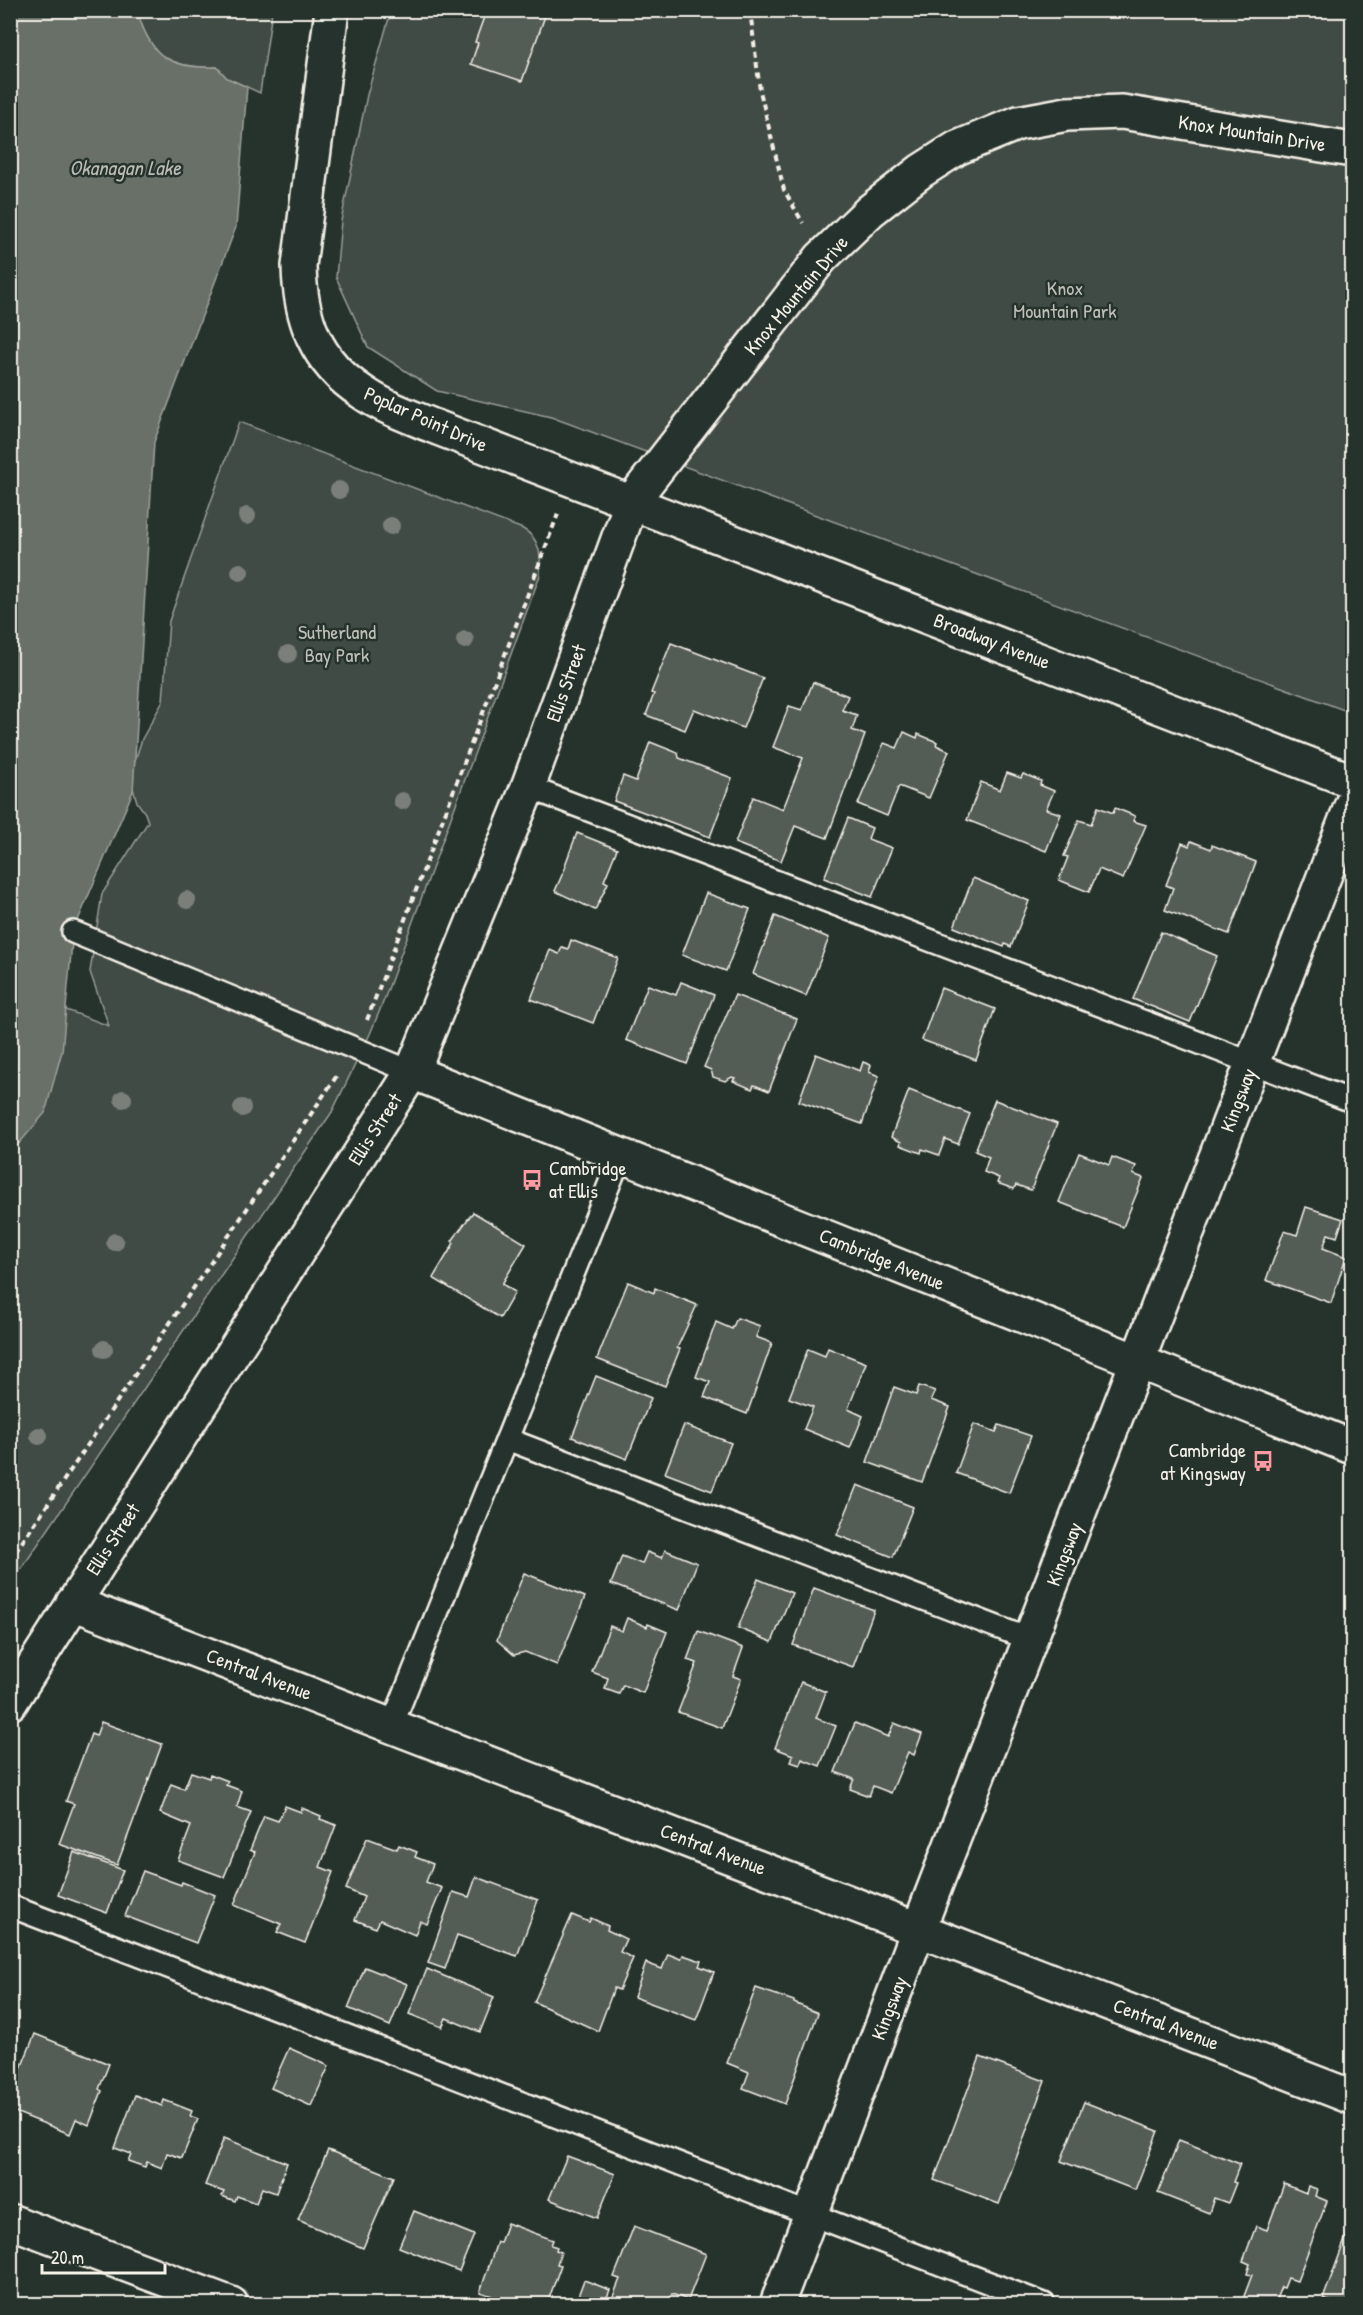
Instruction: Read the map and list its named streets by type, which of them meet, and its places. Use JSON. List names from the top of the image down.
{
  "streets": {
    "street": [
      "Knox Mountain Drive",
      "Poplar Point Drive",
      "Broadway Avenue",
      "Ellis Street",
      "Kingsway",
      "Cambridge Avenue",
      "Central Avenue"
    ]
  },
  "crossings": [
    ["Knox Mountain Drive", "Poplar Point Drive"],
    ["Knox Mountain Drive", "Broadway Avenue"],
    ["Knox Mountain Drive", "Ellis Street"],
    ["Poplar Point Drive", "Broadway Avenue"],
    ["Poplar Point Drive", "Ellis Street"],
    ["Broadway Avenue", "Ellis Street"],
    ["Ellis Street", "Cambridge Avenue"],
    ["Ellis Street", "Central Avenue"],
    ["Kingsway", "Cambridge Avenue"],
    ["Kingsway", "Central Avenue"]
  ],
  "water": ["Okanagan Lake"],
  "parks": ["Knox Mountain Park", "Sutherland Bay Park"],
  "places": {
    "bus stop": ["Cambridge at Ellis", "Cambridge at Kingsway"]
  },
  "scale_bar": "20 m"
}
